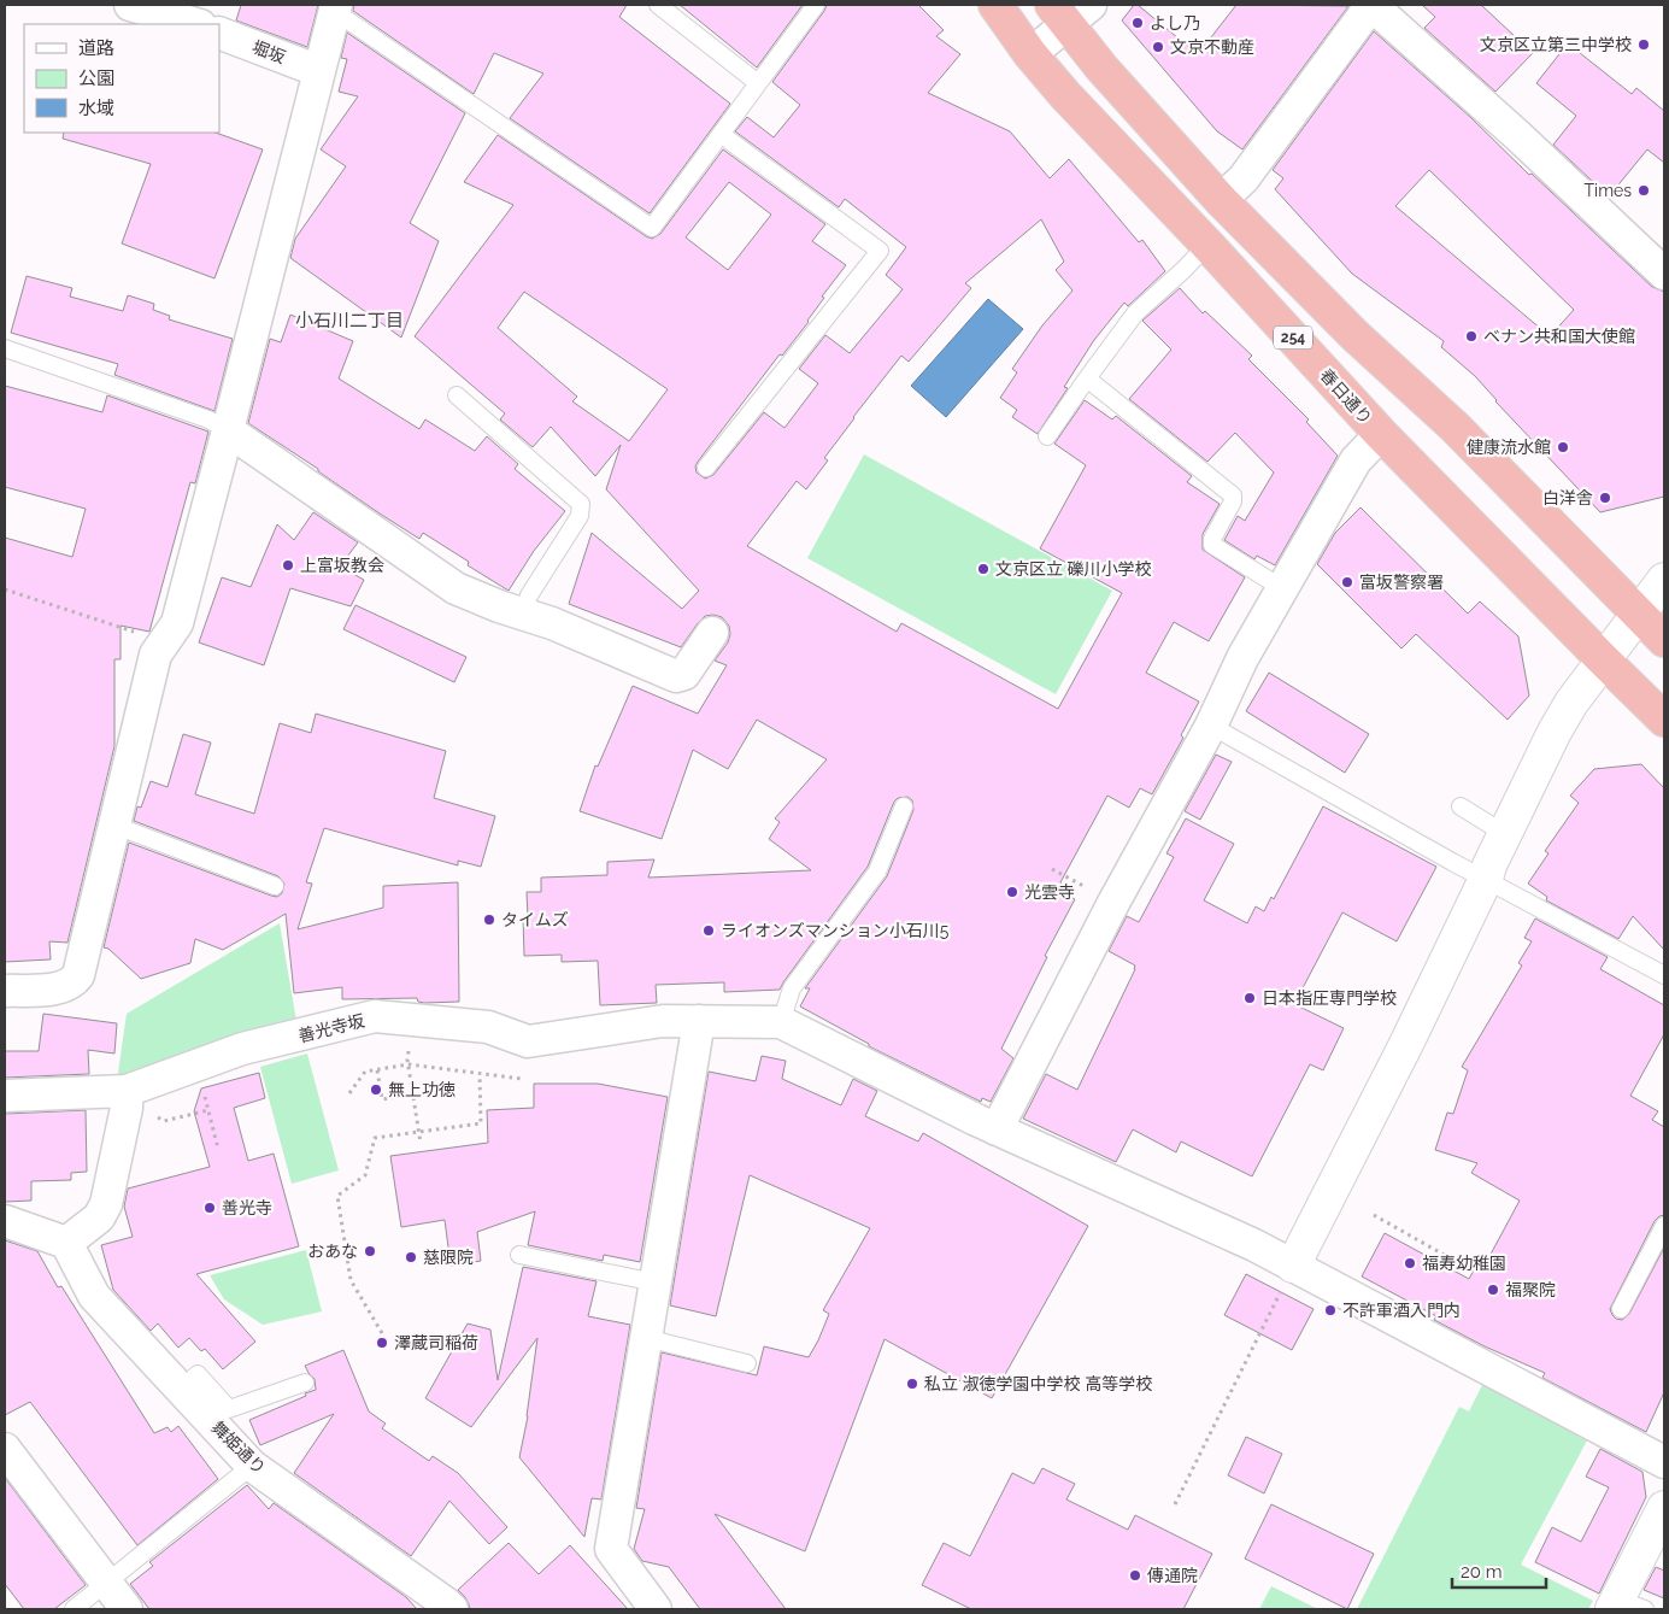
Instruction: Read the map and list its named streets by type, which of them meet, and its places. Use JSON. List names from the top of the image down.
{
  "streets": {
    "highway": ["254", "春日通り"],
    "street": ["堀坂", "善光寺坂", "舞姫通り"]
  },
  "districts": ["小石川二丁目"],
  "places": [
    "よし乃",
    "文京区立第三中学校",
    "文京不動産",
    "Times",
    "ベナン共和国大使館",
    "健康流水館",
    "白洋舎",
    "上富坂教会",
    "文京区立 礫川小学校",
    "富坂警察署",
    "光雲寺",
    "タイムズ",
    "ライオンズマンション小石川5",
    "日本指圧専門学校",
    "無上功徳",
    "善光寺",
    "おあな",
    "慈限院",
    "福寿幼稚園",
    "福聚院",
    "不許軍酒入門内",
    "澤蔵司稲荷",
    "私立 淑徳学園中学校 高等学校",
    "傳通院"
  ],
  "legend": ["道路", "公園", "水域"],
  "scale_bar": "20 m"
}
